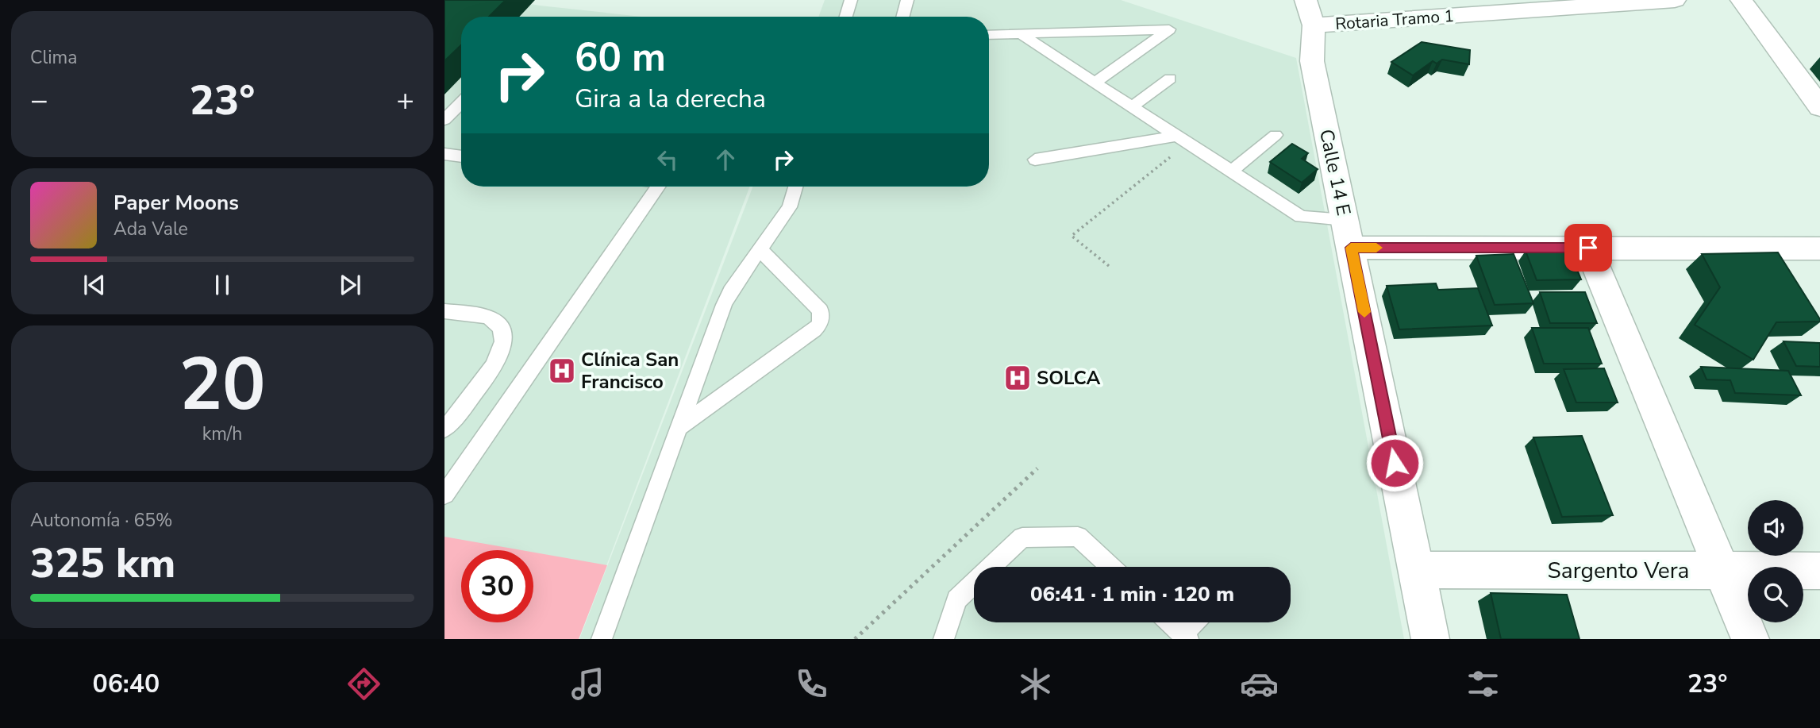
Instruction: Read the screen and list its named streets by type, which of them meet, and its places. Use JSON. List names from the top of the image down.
{
  "streets": {
    "street": ["Rotaria Tramo 1", "Calle 14 E", "Sargento Vera"]
  },
  "crossings": [
    ["Rotaria Tramo 1", "Calle 14 E"],
    ["Calle 14 E", "Sargento Vera"]
  ],
  "places": {
    "hospital": ["Clínica San Francisco", "SOLCA"]
  },
  "page": {
    "tile": [
      "Clima",
      ["20", "km/h"],
      ["Autonomía · 65%", "325 km"]
    ],
    "turn": ["60 m", "Gira a la derecha"],
    "heat": ["−", "23°", "+"],
    "song": ["Paper Moons", "Ada Vale"],
    "limit": "30",
    "trip": "06:41 · 1 min · 120 m",
    "tabs": ["06:40", "23°"]
  }
}
